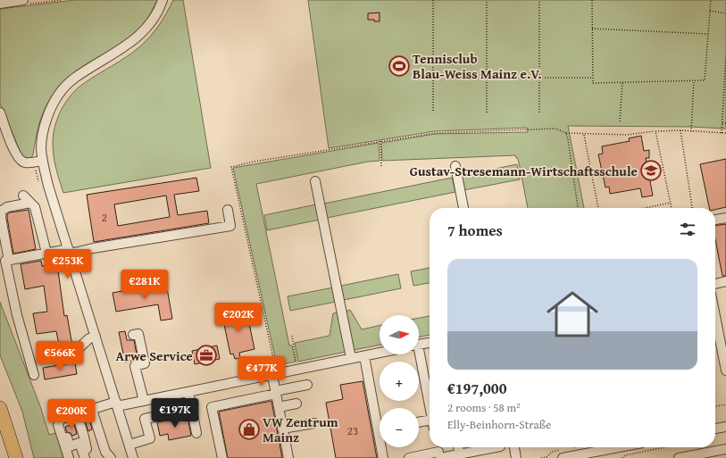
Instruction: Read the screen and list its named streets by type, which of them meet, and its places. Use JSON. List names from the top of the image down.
{
  "places": {
    "sports": ["Tennisclub Blau-Weiss Mainz e.V."],
    "school or university": ["Gustav-Stresemann-Wirtschaftsschule"],
    "office": ["Arwe Service"],
    "shop": ["VW Zentrum Mainz"]
  },
  "house_numbers": ["2", "23"],
  "north": "right",
  "page": {
    "heading": "7 homes",
    "price": [
      "€253K",
      "€281K",
      "€202K",
      "€566K",
      "€477K",
      "€197K",
      "€200K"
    ],
    "list": [
      {
        "name": "€197,000",
        "note": "2 rooms · 58 m² · Elly-Beinhorn-Straße"
      }
    ],
    "map_buttons": ["+", "−"]
  }
}
